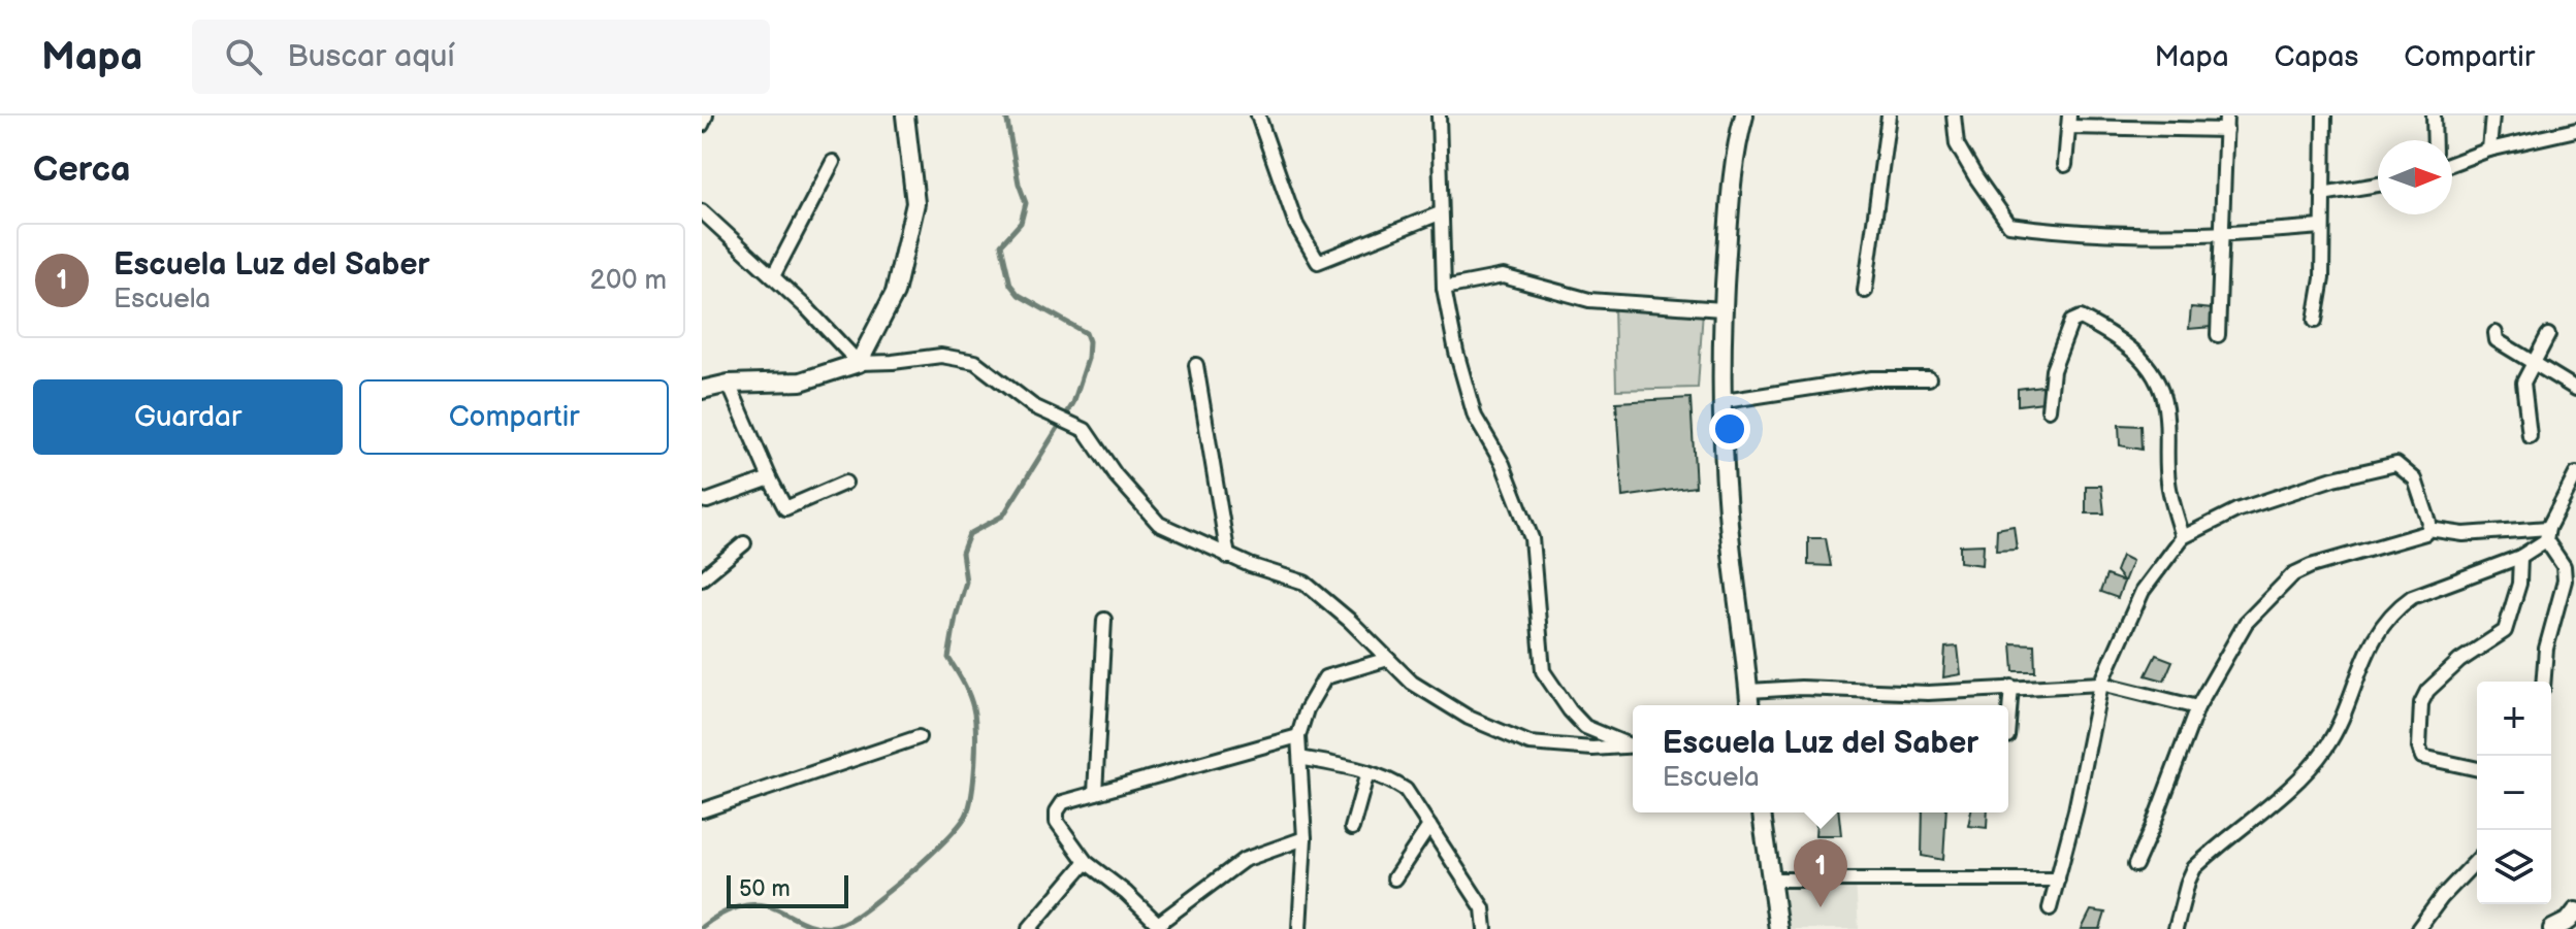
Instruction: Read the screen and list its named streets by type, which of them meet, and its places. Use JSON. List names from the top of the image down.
{
  "scale_bar": "50 m",
  "north": "right",
  "page": {
    "header": "Mapa",
    "search": "Buscar aquí",
    "nav": ["Mapa", "Capas", "Compartir"],
    "heading": "Cerca",
    "list": [
      {
        "mark": "1",
        "name": "Escuela Luz del Saber",
        "note": "Escuela",
        "value": "200 m"
      }
    ],
    "buttons": ["Guardar", "Compartir"],
    "map_buttons": ["+", "−"],
    "popup": ["Escuela Luz del Saber", "Escuela"],
    "pins": "1",
    "scale": "50 m"
  }
}
